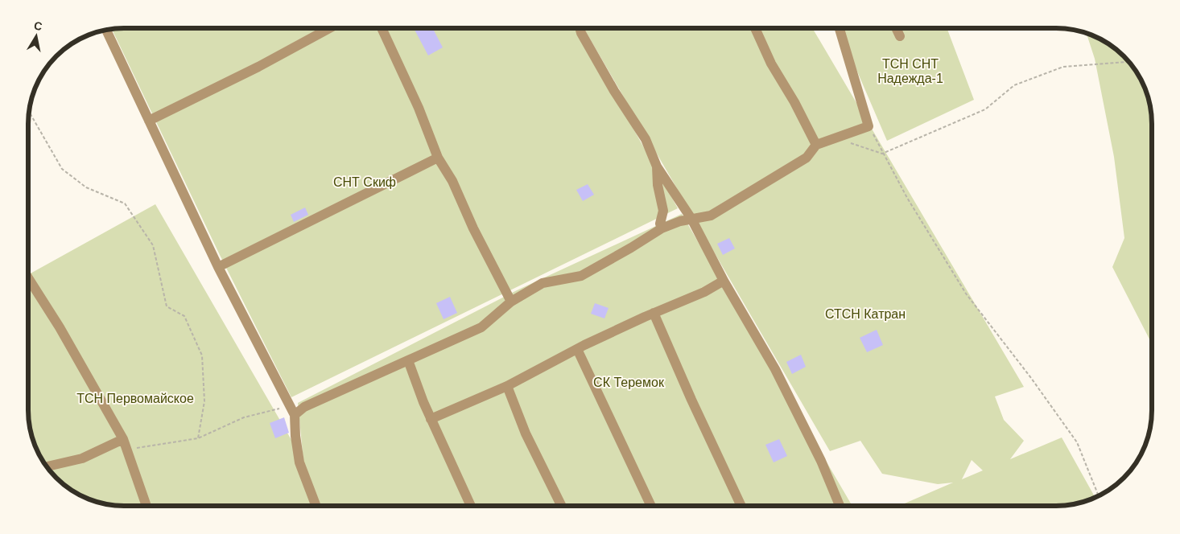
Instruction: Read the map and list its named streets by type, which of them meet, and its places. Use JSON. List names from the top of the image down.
{
  "parks": [
    "ТСН СНТ Надежда-1",
    "СНТ Скиф",
    "СТСН Катран",
    "СК Теремок",
    "ТСН Первомайское"
  ],
  "north": "top"
}
